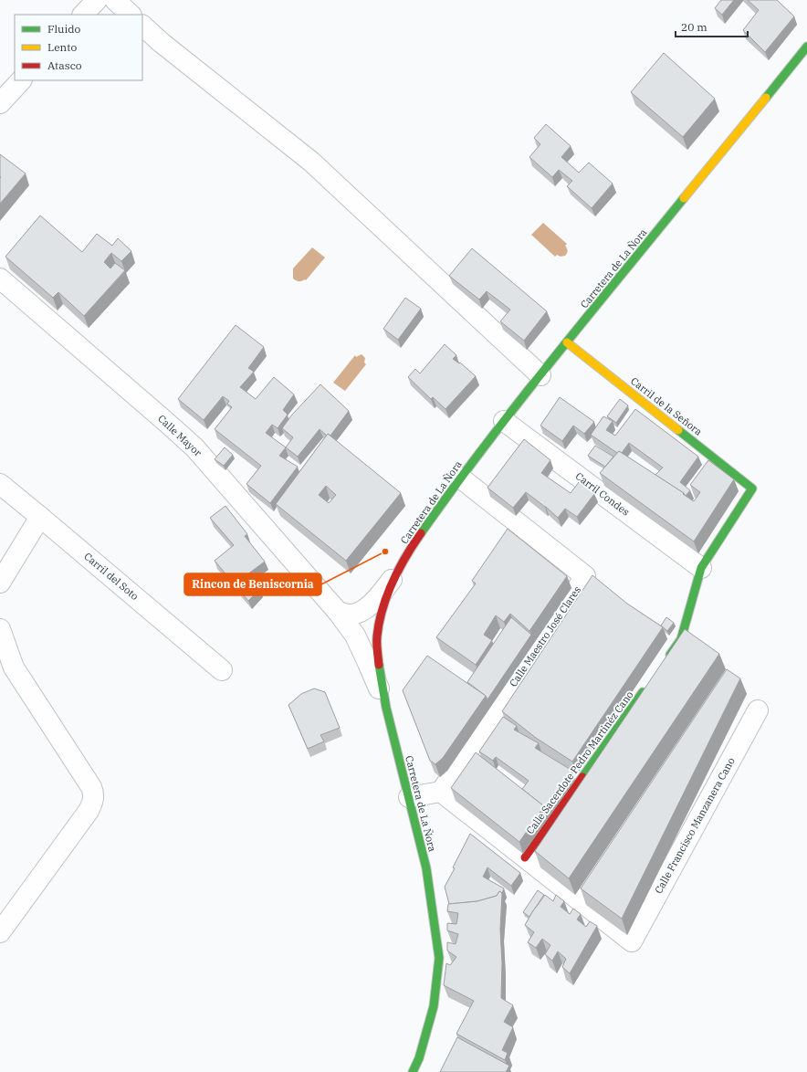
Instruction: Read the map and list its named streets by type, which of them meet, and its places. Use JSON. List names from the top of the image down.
{
  "streets": {
    "main road": ["Carretera de La Ñora", "Carril de la Señora", "Calle Sacerdote Pedro Martinéz Cano"],
    "street": [
      "Calle Mayor",
      "Carril Condes",
      "Carril del Soto",
      "Calle Maestro José Clares",
      "Calle Francisco Manzanera Cano"
    ]
  },
  "crossings": [
    ["Carretera de La Ñora", "Carril de la Señora"],
    ["Carretera de La Ñora", "Calle Mayor"],
    ["Carretera de La Ñora", "Carril Condes"],
    ["Carretera de La Ñora", "Calle Maestro José Clares"],
    ["Carril de la Señora", "Carril Condes"],
    ["Calle Sacerdote Pedro Martinéz Cano", "Calle Francisco Manzanera Cano"]
  ],
  "places": ["Rincon de Beniscornia"],
  "legend": ["Fluido", "Lento", "Atasco"],
  "scale_bar": "20 m"
}
